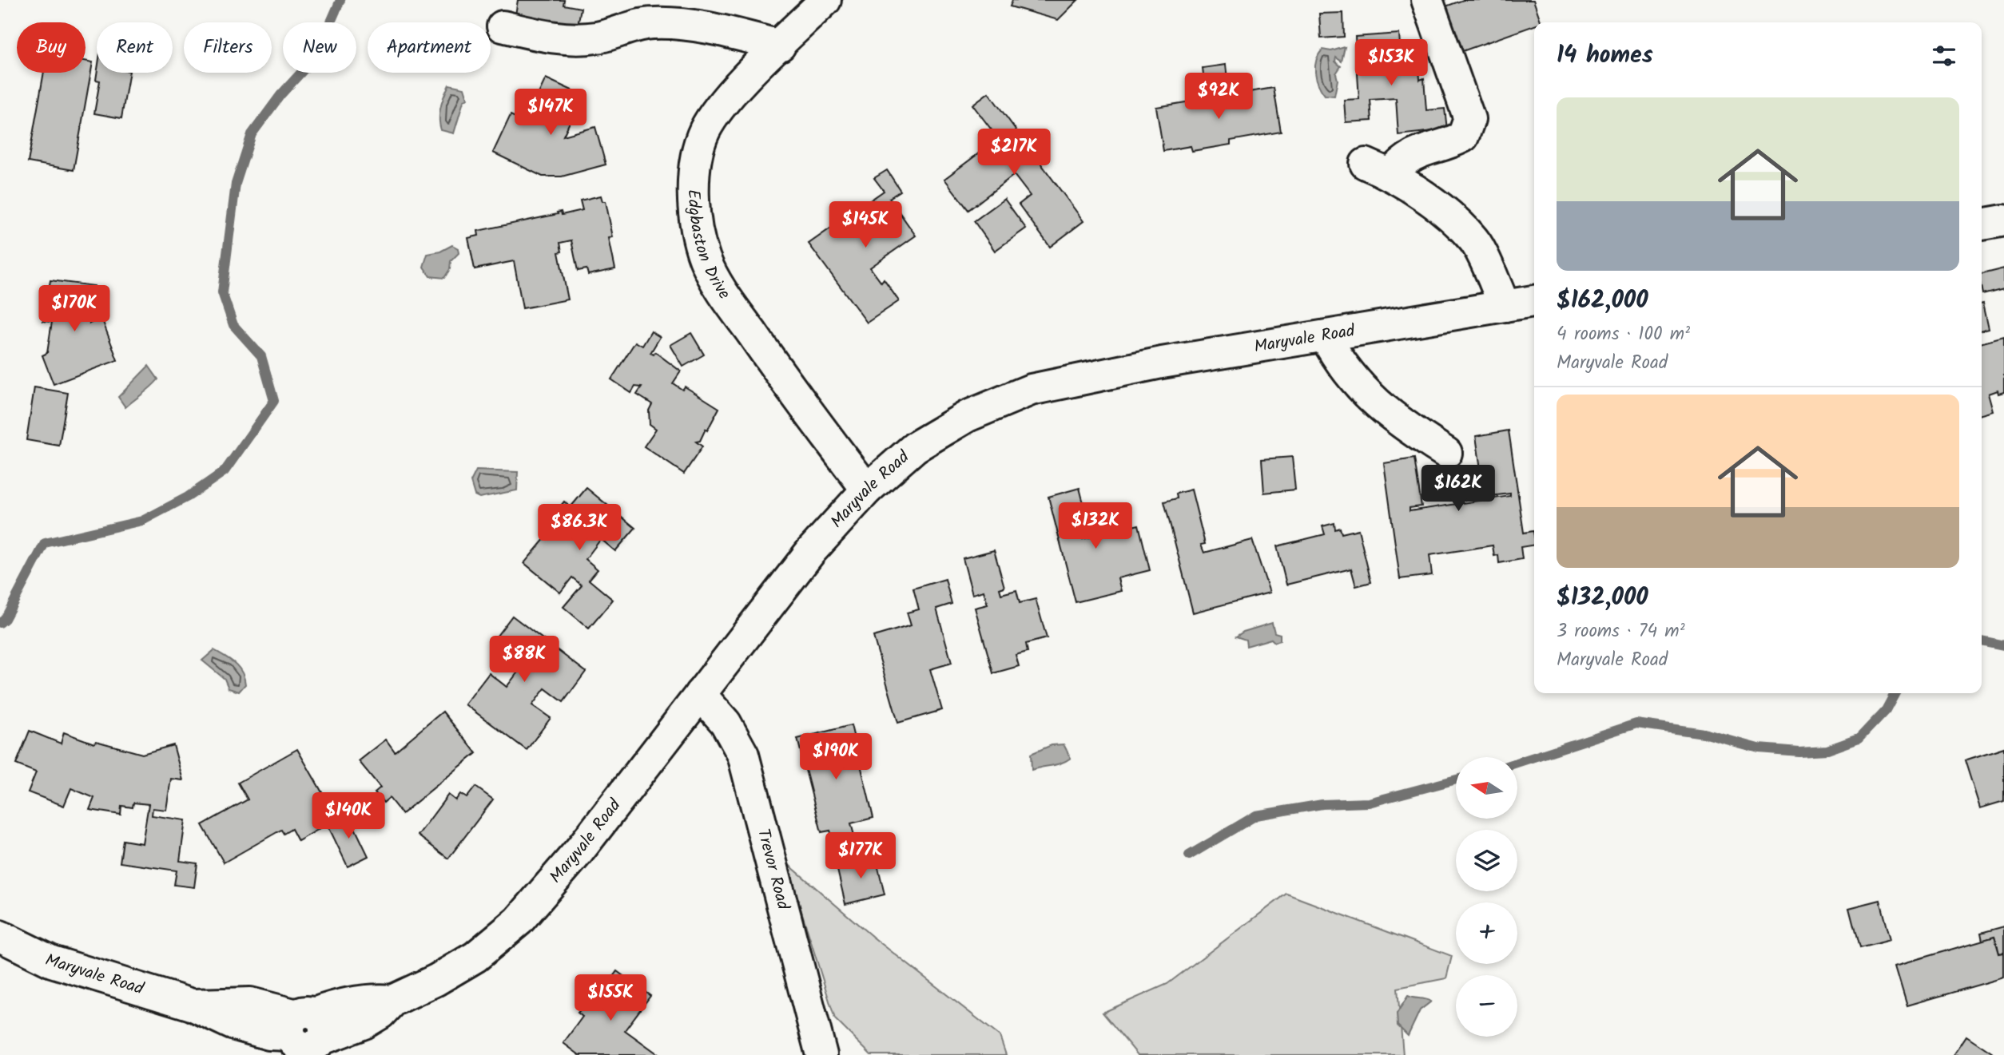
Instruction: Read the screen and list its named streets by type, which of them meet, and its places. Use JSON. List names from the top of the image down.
{
  "streets": {
    "street": ["Edgbaston Drive", "Maryvale Road", "Trevor Road"]
  },
  "crossings": [
    ["Edgbaston Drive", "Maryvale Road"],
    ["Maryvale Road", "Trevor Road"]
  ],
  "north": "left",
  "page": {
    "chip": [
      "Buy",
      "Rent",
      "Filters",
      "New",
      "Apartment"
    ],
    "heading": "14 homes",
    "price": [
      "$153K",
      "$92K",
      "$147K",
      "$217K",
      "$145K",
      "$170K",
      "$162K",
      "$132K",
      "$86.3K",
      "$88K",
      "$190K",
      "$140K",
      "$177K",
      "$155K"
    ],
    "list": [
      {
        "name": "$162,000",
        "note": "4 rooms · 100 m² · Maryvale Road"
      },
      {
        "name": "$132,000",
        "note": "3 rooms · 74 m² · Maryvale Road"
      }
    ],
    "map_buttons": ["+", "−"]
  }
}
